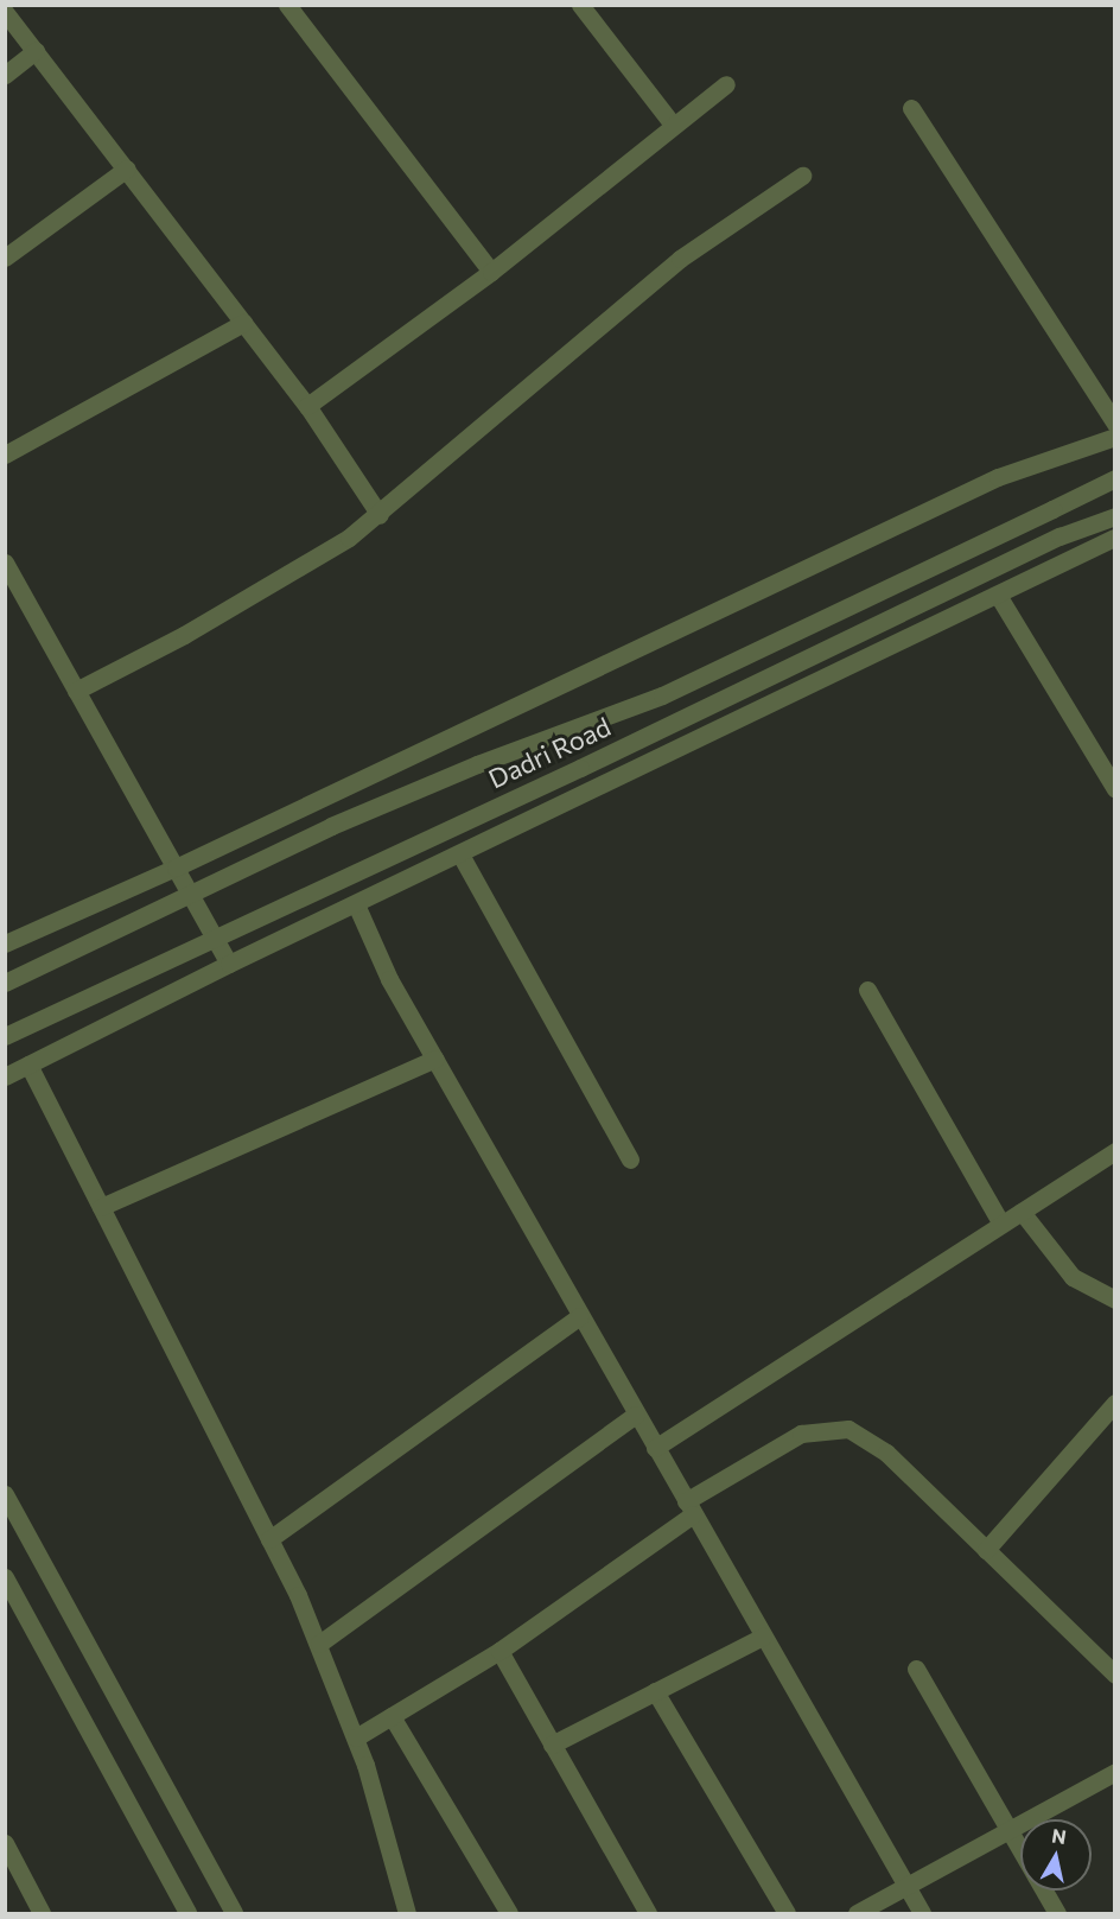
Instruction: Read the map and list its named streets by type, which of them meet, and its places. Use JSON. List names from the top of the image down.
{
  "streets": {
    "street": ["Dadri Road"]
  },
  "north": "top"
}
